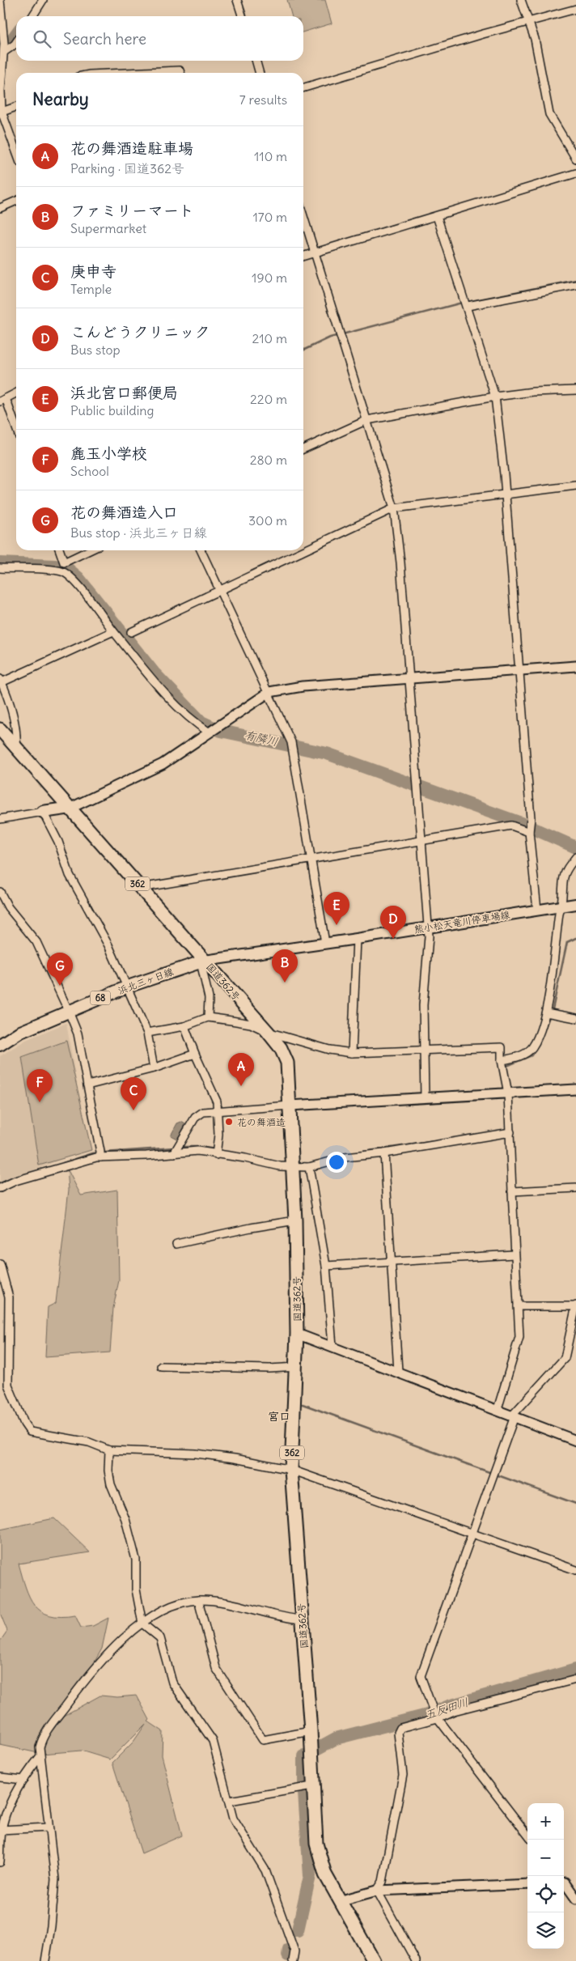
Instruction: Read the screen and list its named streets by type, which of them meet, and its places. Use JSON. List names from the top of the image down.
{
  "streets": {
    "highway": ["362", "国道362号"],
    "main road": ["熊小松天竜川停車場線", "浜北三ヶ日線", "68"]
  },
  "crossings": [
    ["熊小松天竜川停車場線", "浜北三ヶ日線"],
    ["熊小松天竜川停車場線", "国道362号"],
    ["浜北三ヶ日線", "国道362号"]
  ],
  "districts": ["宮口"],
  "water": ["有隣川", "五反田川"],
  "places": ["花の舞酒造"],
  "page": {
    "search": "Search here",
    "heading": ["Nearby", "7 results"],
    "list": [
      {
        "mark": "A",
        "name": "花の舞酒造駐車場",
        "note": "Parking · 国道362号",
        "value": "110 m"
      },
      {
        "mark": "B",
        "name": "ファミリーマート",
        "note": "Supermarket",
        "value": "170 m"
      },
      {
        "mark": "C",
        "name": "庚申寺",
        "note": "Temple",
        "value": "190 m"
      },
      {
        "mark": "D",
        "name": "こんどうクリニック",
        "note": "Bus stop",
        "value": "210 m"
      },
      {
        "mark": "E",
        "name": "浜北宮口郵便局",
        "note": "Public building",
        "value": "220 m"
      },
      {
        "mark": "F",
        "name": "麁玉小学校",
        "note": "School",
        "value": "280 m"
      },
      {
        "mark": "G",
        "name": "花の舞酒造入口",
        "note": "Bus stop · 浜北三ヶ日線",
        "value": "300 m"
      }
    ],
    "pins": [
      "E",
      "D",
      "B",
      "G",
      "A",
      "F",
      "C"
    ],
    "map_buttons": ["+", "−"]
  }
}
